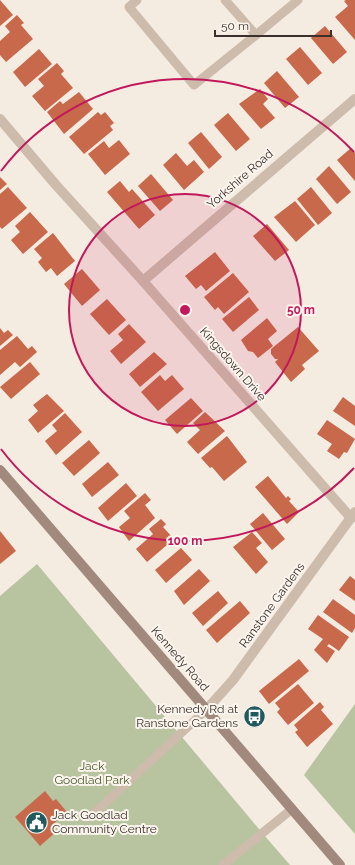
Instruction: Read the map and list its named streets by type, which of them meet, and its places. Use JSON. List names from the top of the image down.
{
  "streets": {
    "main road": ["Kennedy Road"],
    "street": ["Yorkshire Road", "Kingsdown Drive", "Ranstone Gardens"]
  },
  "crossings": [
    ["Yorkshire Road", "Kingsdown Drive"],
    ["Kingsdown Drive", "Ranstone Gardens"],
    ["Ranstone Gardens", "Kennedy Road"]
  ],
  "parks": ["Jack Goodlad Park"],
  "places": {
    "bus stop": ["Kennedy Rd at Ranstone Gardens"],
    "public building": ["Jack Goodlad Community Centre"]
  },
  "scale_bar": "50 m",
  "rings": ["50 m", "100 m"]
}
